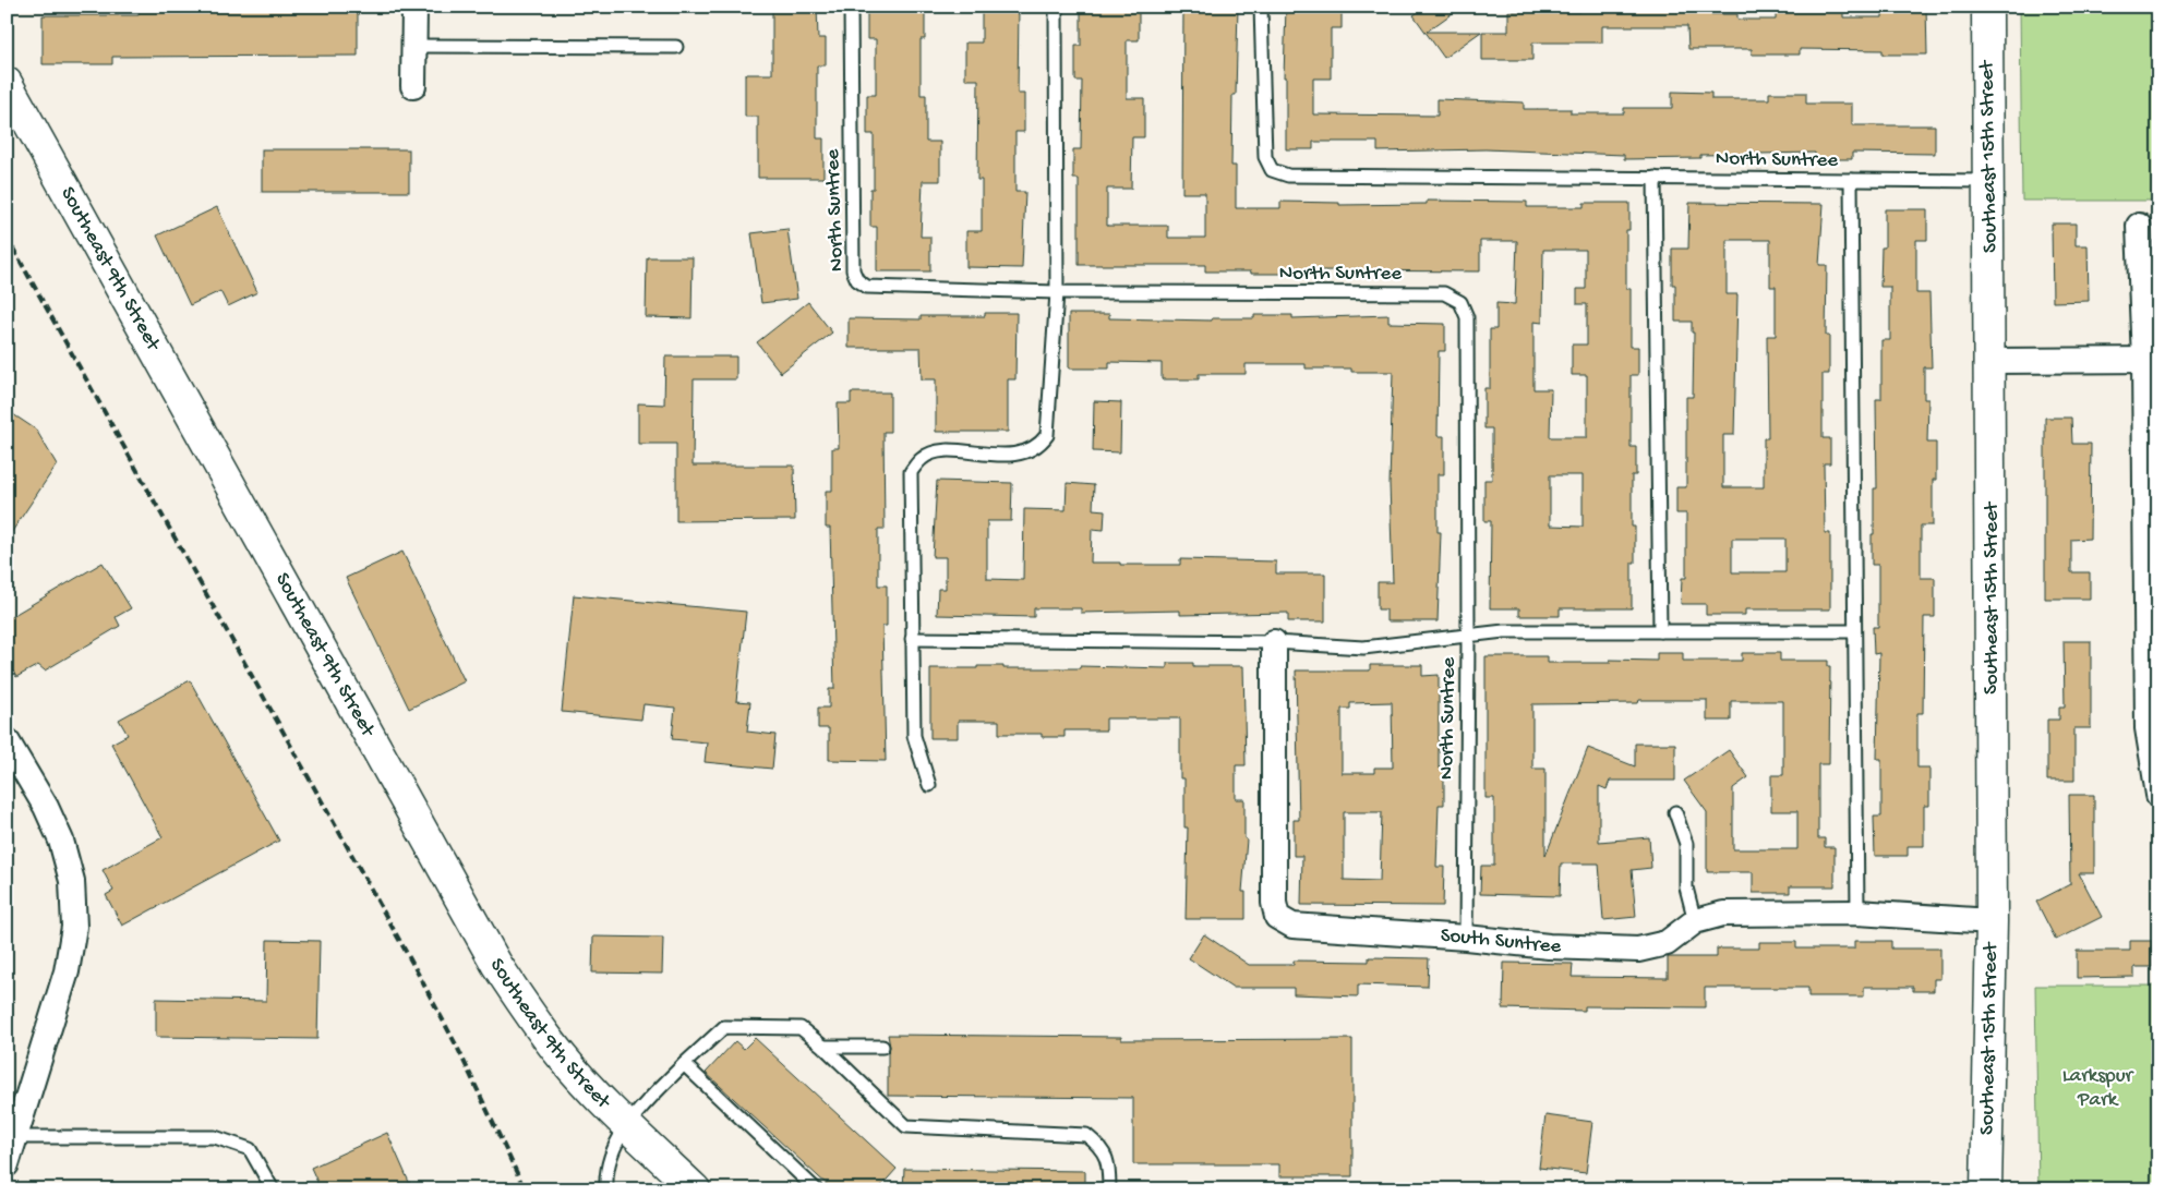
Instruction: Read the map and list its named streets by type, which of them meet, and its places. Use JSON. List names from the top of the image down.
{
  "streets": {
    "street": ["Southeast 15th Street", "Southeast 9th Street", "South Suntree"],
    "lane": ["North Suntree"]
  },
  "crossings": [
    ["Southeast 15th Street", "North Suntree"],
    ["Southeast 15th Street", "South Suntree"],
    ["North Suntree", "South Suntree"]
  ],
  "parks": ["Larkspur Park"]
}
